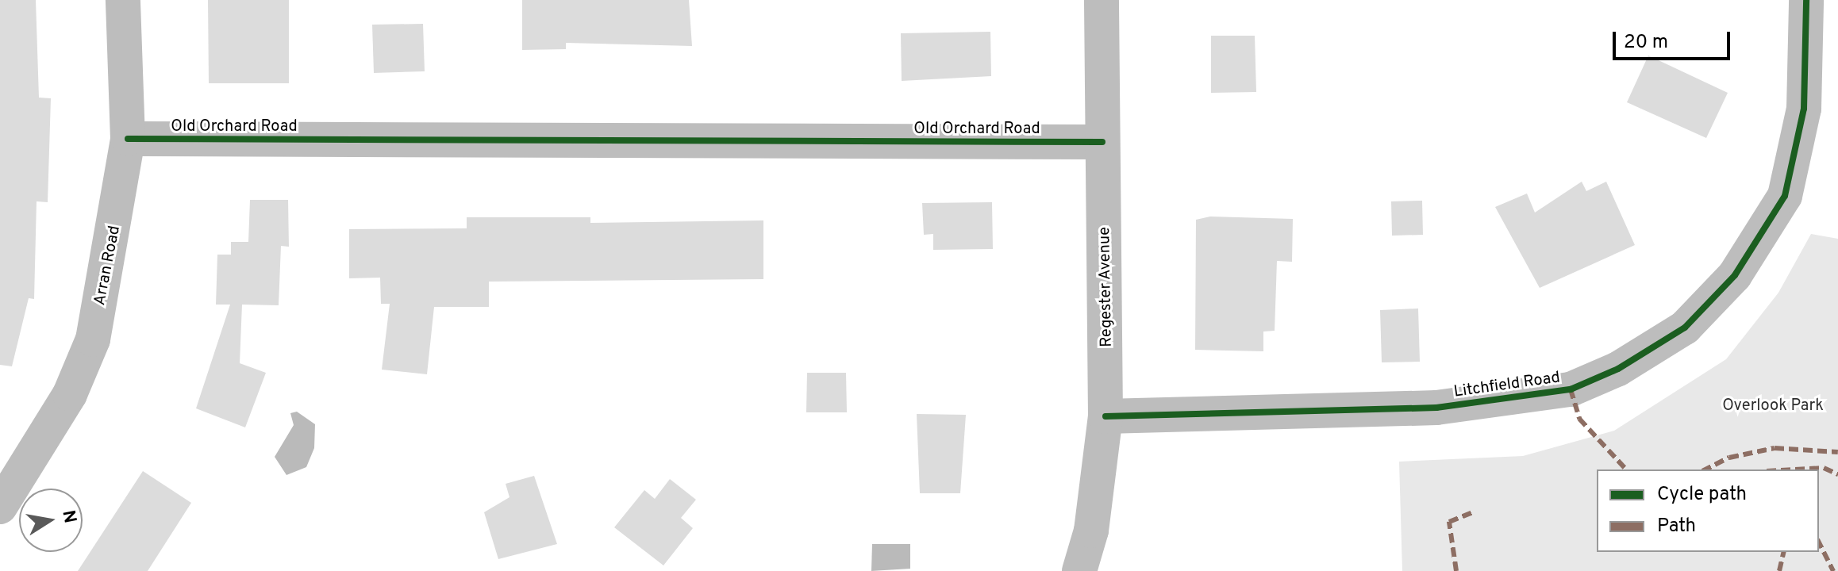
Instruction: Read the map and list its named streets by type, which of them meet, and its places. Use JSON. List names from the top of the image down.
{
  "streets": {
    "street": [
      "Old Orchard Road",
      "Arran Road",
      "Regester Avenue",
      "Litchfield Road"
    ]
  },
  "crossings": [
    ["Old Orchard Road", "Arran Road"],
    ["Old Orchard Road", "Regester Avenue"],
    ["Regester Avenue", "Litchfield Road"]
  ],
  "parks": ["Overlook Park"],
  "legend": ["Cycle path", "Path"],
  "scale_bar": "20 m",
  "north": "right"
}
